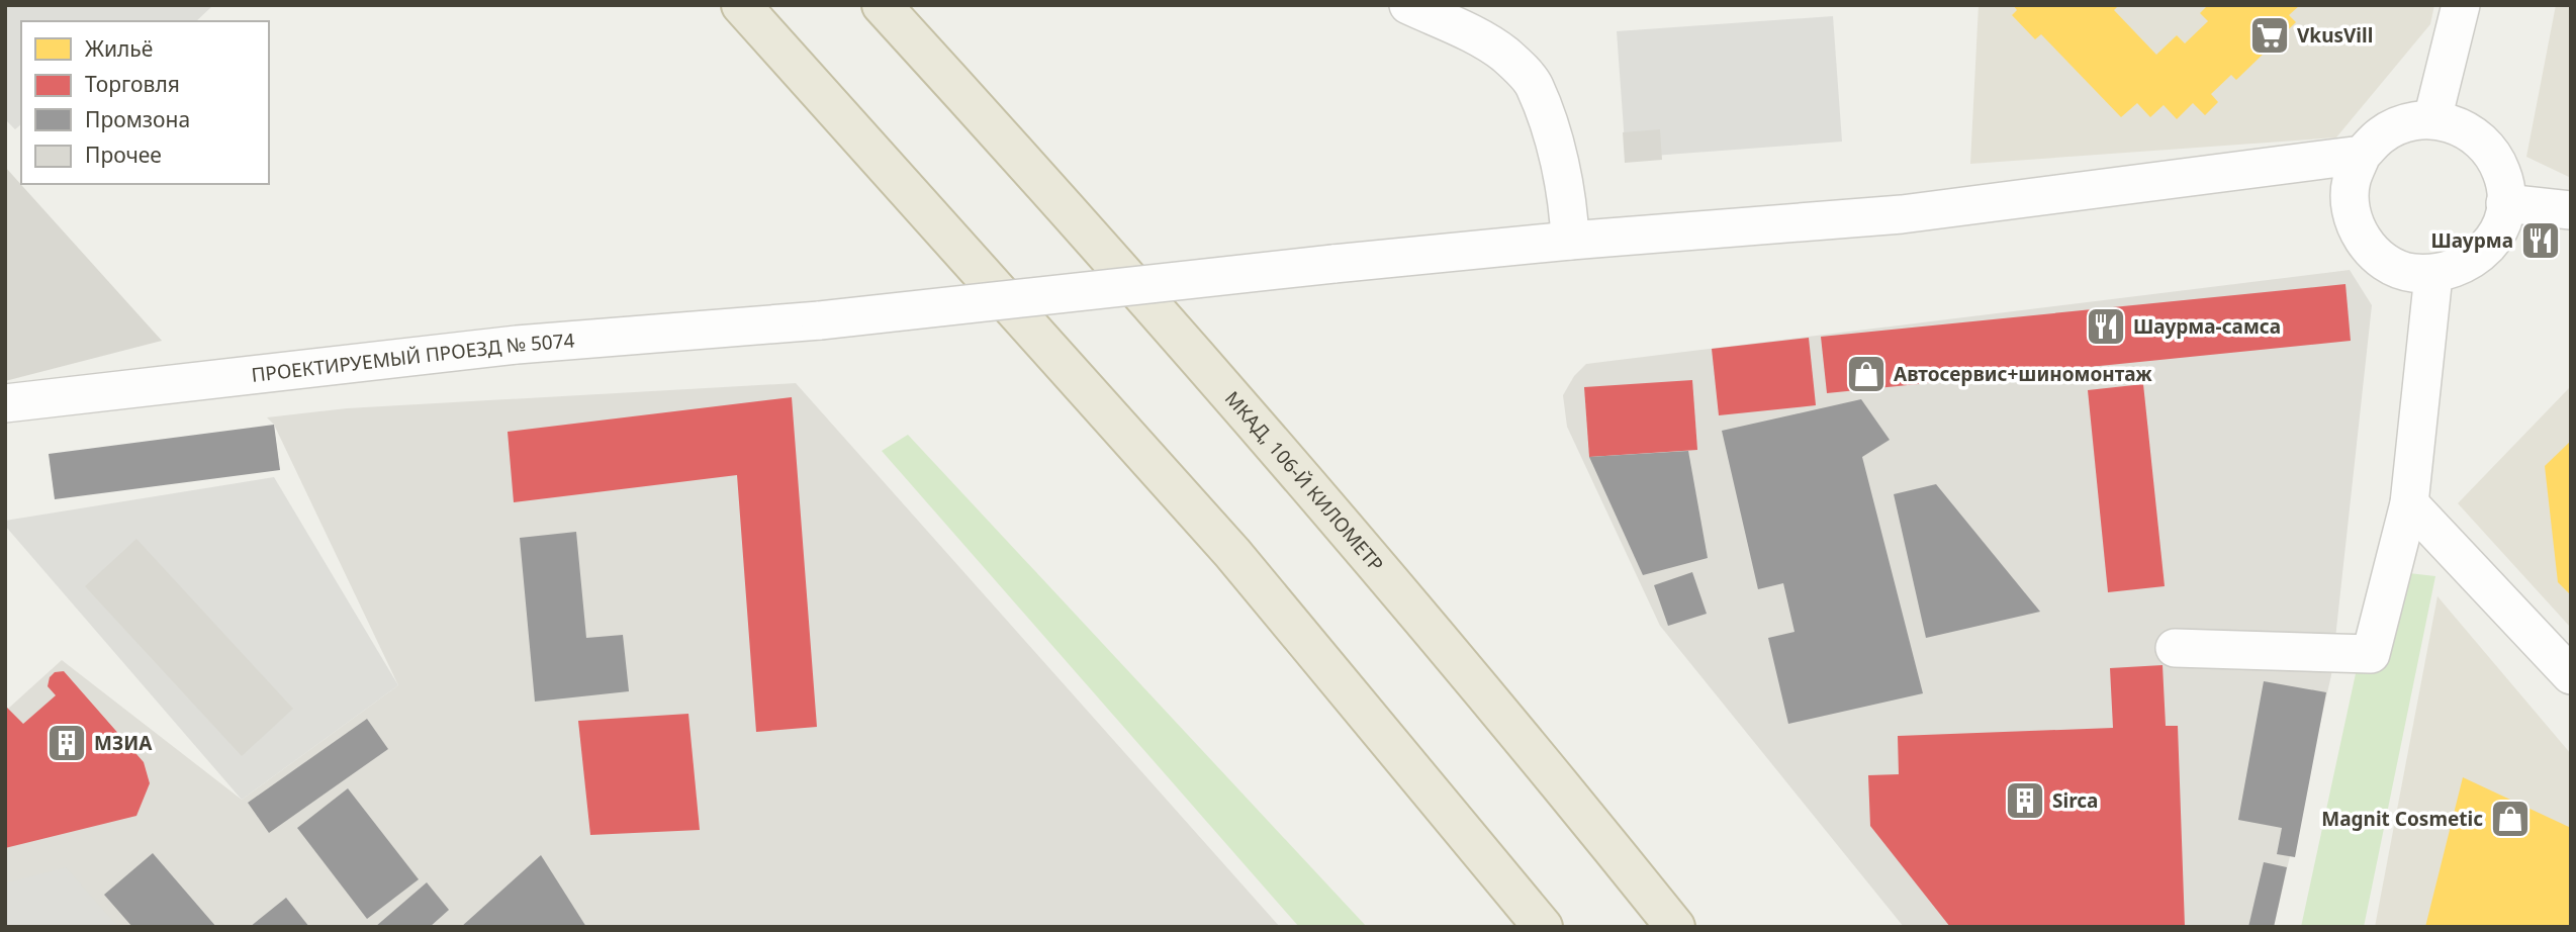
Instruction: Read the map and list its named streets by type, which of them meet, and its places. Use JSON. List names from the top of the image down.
{
  "streets": {
    "highway": ["МКАД, 106-Й КИЛОМЕТР"],
    "street": ["ПРОЕКТИРУЕМЫЙ ПРОЕЗД № 5074"]
  },
  "places": {
    "supermarket": ["VkusVill"],
    "restaurant": ["Шаурма", "Шаурма-самса"],
    "shop": ["Автосервис+шиномонтаж", "Magnit Cosmetic"],
    "building": ["МЗИА", "Sirca"]
  },
  "legend": [
    "Жильё",
    "Торговля",
    "Промзона",
    "Прочее"
  ]
}
